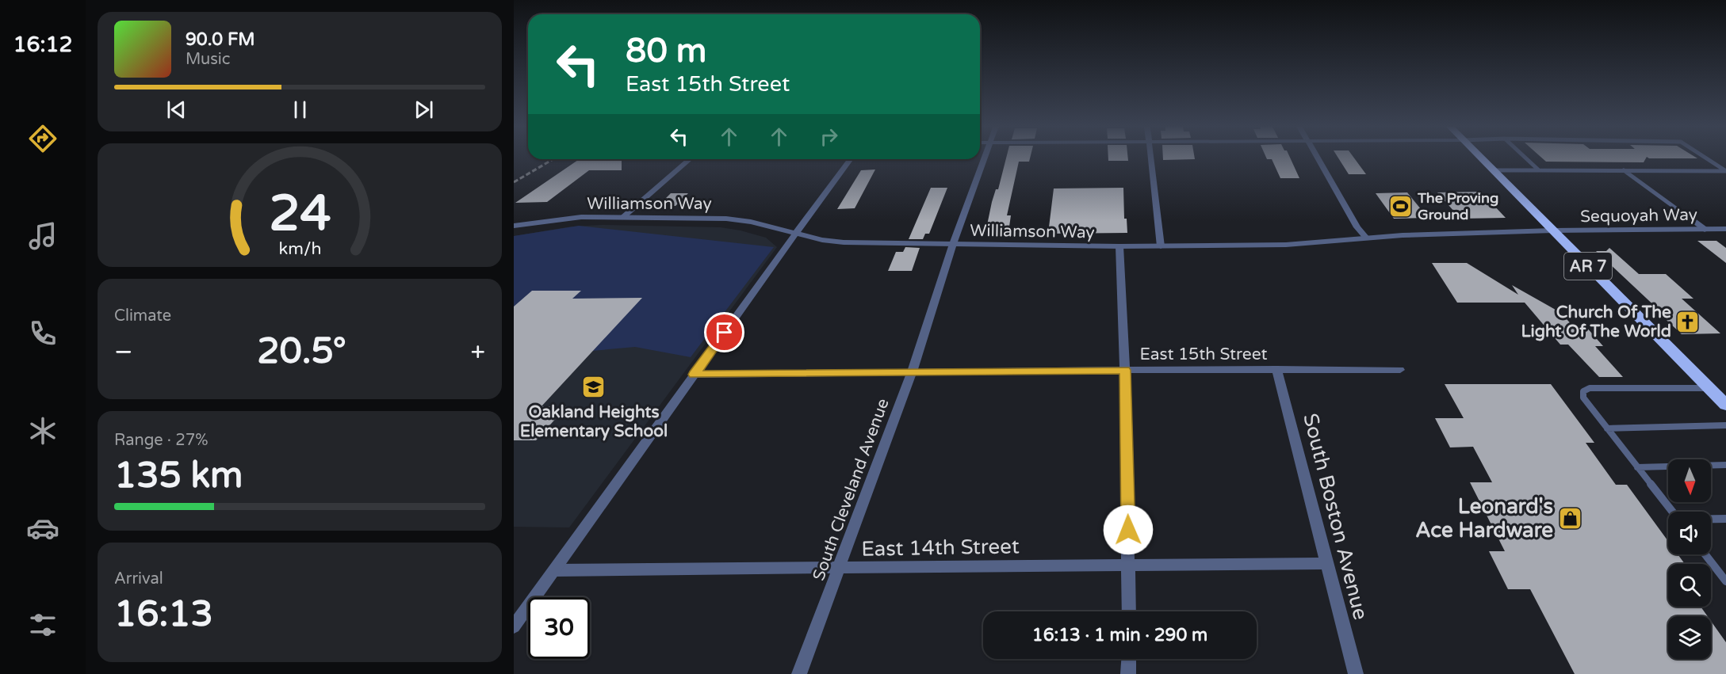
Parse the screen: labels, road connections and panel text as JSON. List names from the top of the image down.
{
  "streets": {
    "highway": ["AR 7"],
    "street": [
      "Williamson Way",
      "Sequoyah Way",
      "East 15th Street",
      "South Cleveland Avenue",
      "South Boston Avenue",
      "East 14th Street"
    ]
  },
  "crossings": [
    ["Williamson Way", "Sequoyah Way"],
    ["Williamson Way", "AR 7"],
    ["Williamson Way", "South Cleveland Avenue"],
    ["Sequoyah Way", "AR 7"],
    ["East 15th Street", "South Cleveland Avenue"],
    ["East 15th Street", "South Boston Avenue"],
    ["South Cleveland Avenue", "East 14th Street"],
    ["South Boston Avenue", "East 14th Street"]
  ],
  "places": {
    "sports": ["The Proving Ground"],
    "church": ["Church Of The Light Of The World"],
    "school or university": ["Oakland Heights Elementary School"],
    "shop": ["Leonard's Ace Hardware"]
  },
  "north": "bottom",
  "page": {
    "tabs": "16:12",
    "turn": ["80 m", "East 15th Street"],
    "song": ["90.0 FM", "Music"],
    "tile": [
      "Climate",
      ["Range · 27%", "135 km"],
      ["Arrival", "16:13"]
    ],
    "heat": ["−", "20.5°", "+"],
    "limit": "30",
    "trip": "16:13 · 1 min · 290 m",
    "gauge": ["24", "km/h"]
  }
}
